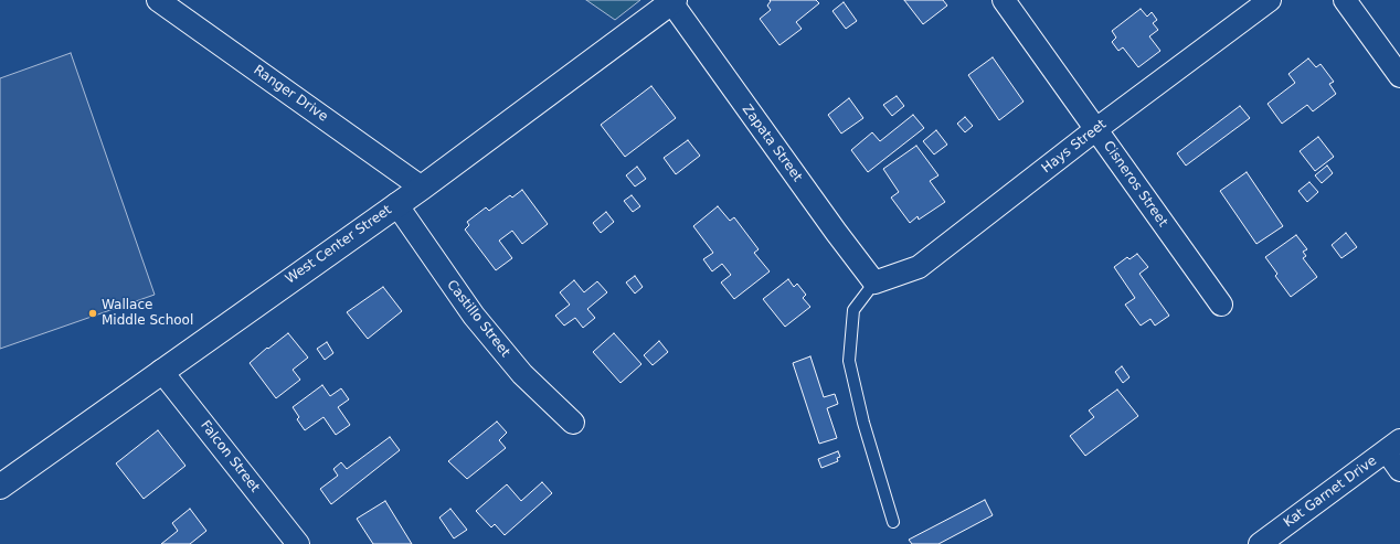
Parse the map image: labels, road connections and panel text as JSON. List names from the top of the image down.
{
  "streets": {
    "street": [
      "Ranger Drive",
      "Zapata Street",
      "Hays Street",
      "Cisneros Street",
      "West Center Street",
      "Castillo Street",
      "Falcon Street",
      "Kat Garnet Drive"
    ]
  },
  "crossings": [
    ["Ranger Drive", "West Center Street"],
    ["Zapata Street", "Hays Street"],
    ["Zapata Street", "West Center Street"],
    ["Hays Street", "Cisneros Street"],
    ["West Center Street", "Castillo Street"],
    ["West Center Street", "Falcon Street"]
  ],
  "places": ["Wallace Middle School"]
}
